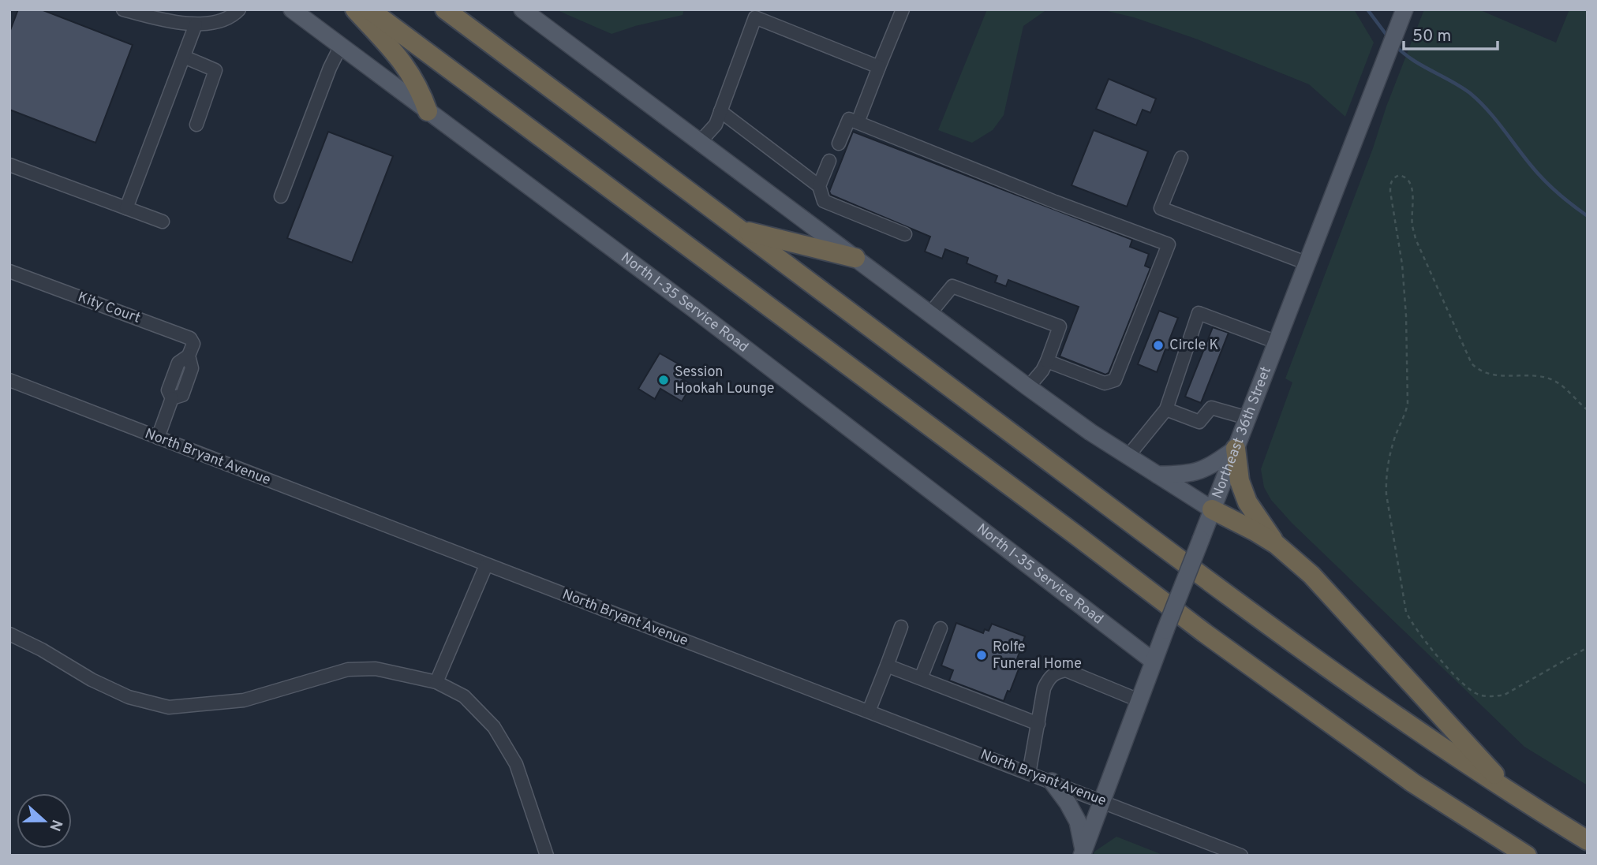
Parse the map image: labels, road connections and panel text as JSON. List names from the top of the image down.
{
  "streets": {
    "main road": ["North I-35 Service Road", "Northeast 36th Street"],
    "street": ["Kity Court", "North Bryant Avenue"]
  },
  "crossings": [
    ["North I-35 Service Road", "Northeast 36th Street"],
    ["Kity Court", "North Bryant Avenue"],
    ["Northeast 36th Street", "North Bryant Avenue"]
  ],
  "places": ["Circle K", "Session Hookah Lounge", "Rolfe Funeral Home"],
  "scale_bar": "50 m",
  "north": "right"
}
